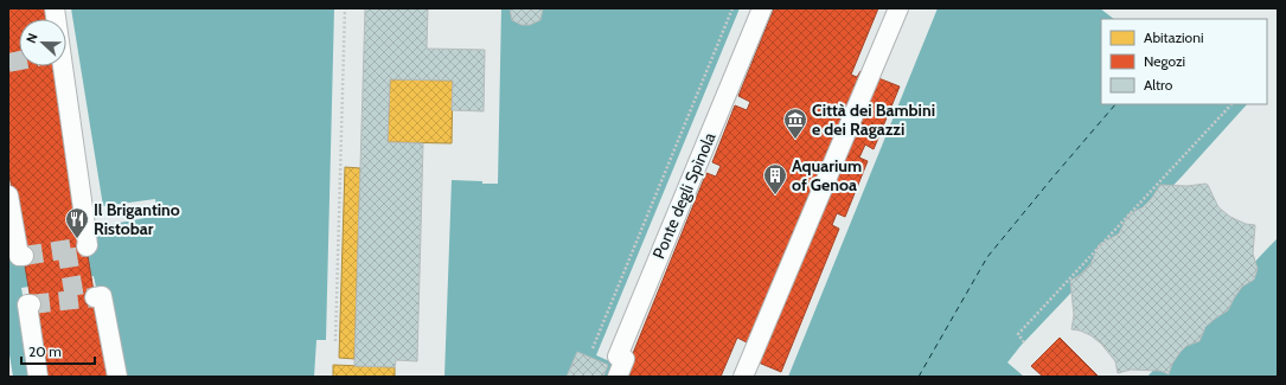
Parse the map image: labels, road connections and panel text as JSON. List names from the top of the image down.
{
  "streets": {
    "street": ["Ponte degli Spìnola"]
  },
  "places": {
    "museum": ["Città dei Bambini e dei Ragazzi"],
    "building": ["Aquarium of Genoa"],
    "restaurant": ["Il Brigantino Ristobar"]
  },
  "legend": ["Abitazioni", "Negozi", "Altro"],
  "scale_bar": "20 m",
  "north": "left"
}
